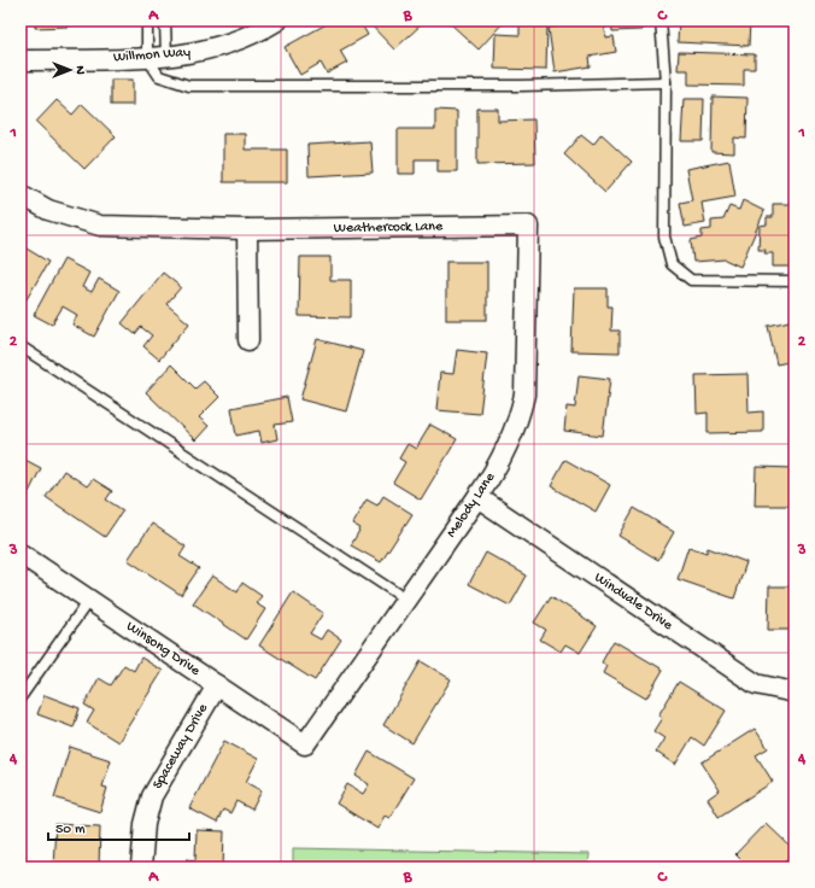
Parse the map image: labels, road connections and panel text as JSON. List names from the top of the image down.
{
  "streets": {
    "street": [
      "Willmon Way",
      "Weathercock Lane",
      "Melody Lane",
      "Windvale Drive",
      "Winsong Drive",
      "Spaceway Drive"
    ]
  },
  "crossings": [
    ["Weathercock Lane", "Melody Lane"],
    ["Melody Lane", "Windvale Drive"],
    ["Melody Lane", "Winsong Drive"],
    ["Winsong Drive", "Spaceway Drive"]
  ],
  "scale_bar": "50 m",
  "north": "right",
  "grid": {
    "columns": ["A", "B", "C"],
    "rows": [
      "1",
      "2",
      "3",
      "4"
    ]
  }
}
